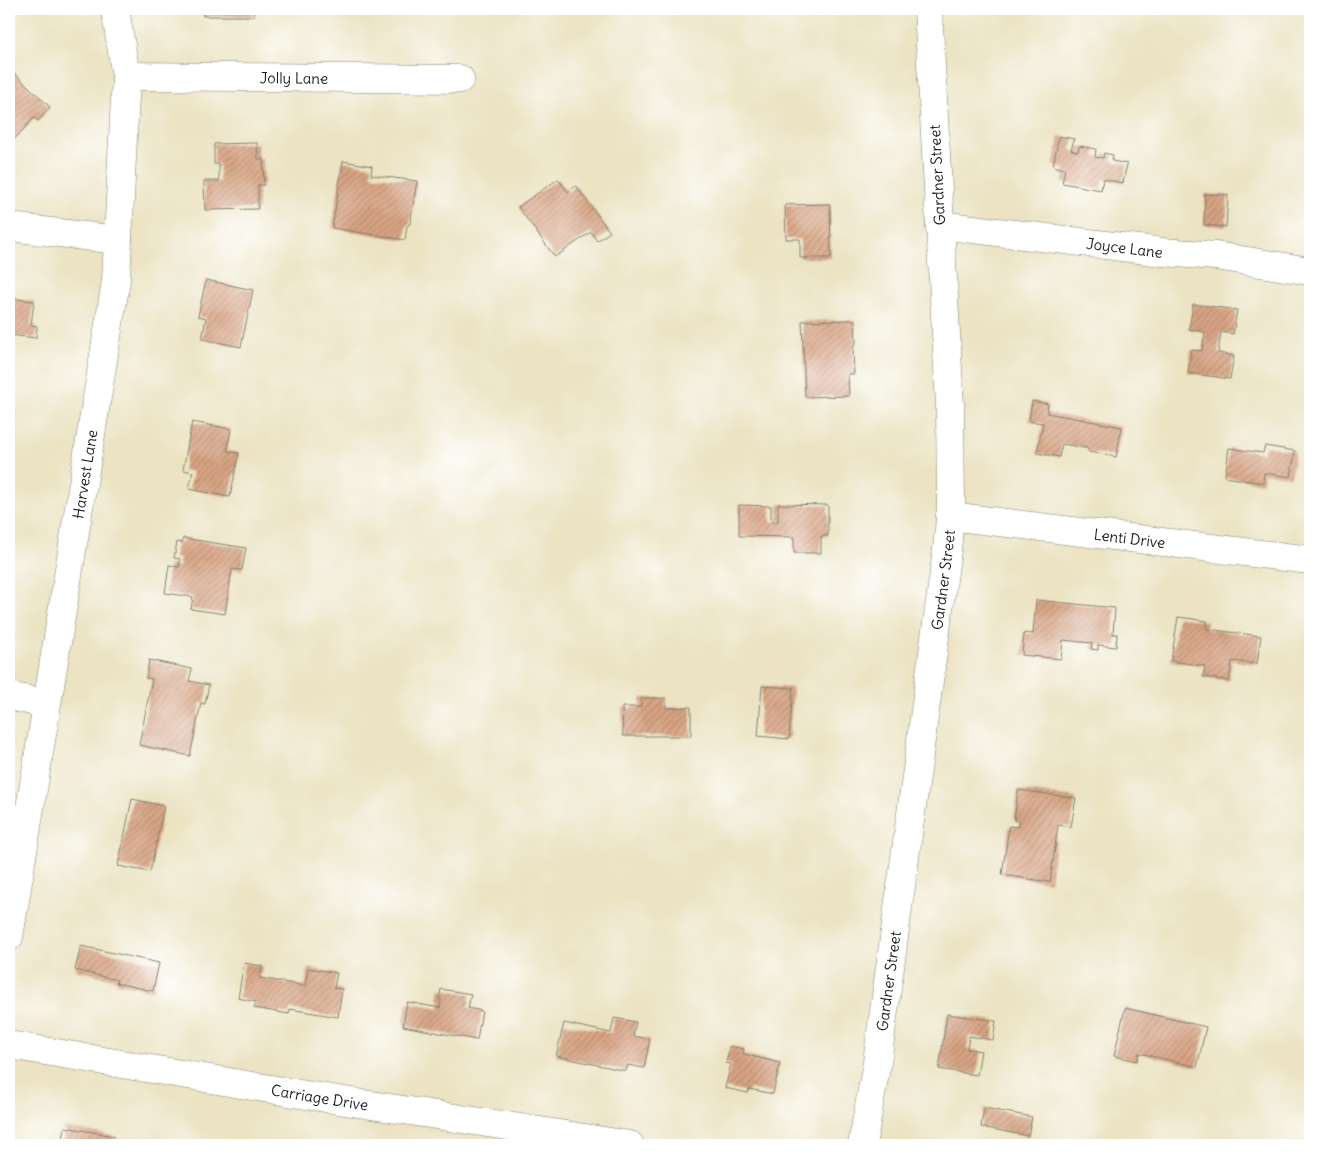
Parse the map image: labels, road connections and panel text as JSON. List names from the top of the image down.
{
  "streets": {
    "street": [
      "Jolly Lane",
      "Gardner Street",
      "Joyce Lane",
      "Harvest Lane",
      "Lenti Drive",
      "Carriage Drive"
    ]
  },
  "crossings": [
    ["Jolly Lane", "Harvest Lane"],
    ["Gardner Street", "Joyce Lane"],
    ["Gardner Street", "Lenti Drive"]
  ]
}
